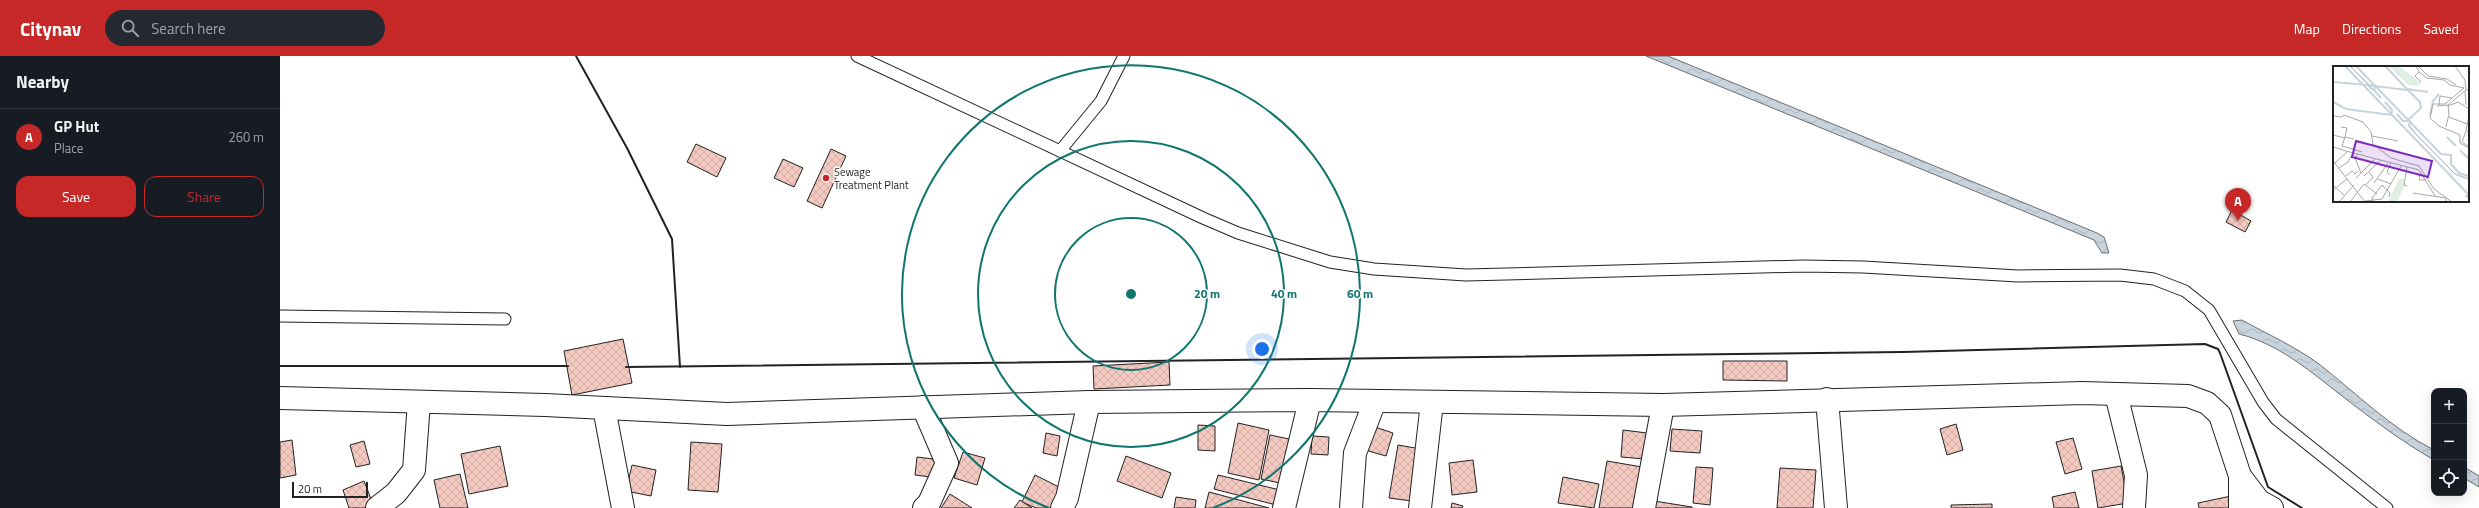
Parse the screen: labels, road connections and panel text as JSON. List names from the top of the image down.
{
  "places": ["Sewage Treatment Plant"],
  "scale_bar": "20 m",
  "page": {
    "header": "Citynav",
    "search": "Search here",
    "nav": ["Map", "Directions", "Saved"],
    "heading": "Nearby",
    "list": [
      {
        "mark": "A",
        "name": "GP Hut",
        "note": "Place",
        "value": "260 m"
      }
    ],
    "buttons": ["Save", "Share"],
    "pins": "A",
    "map_buttons": ["+", "−"],
    "scale": "20 m"
  },
  "rings": ["20 m", "40 m", "60 m"]
}
